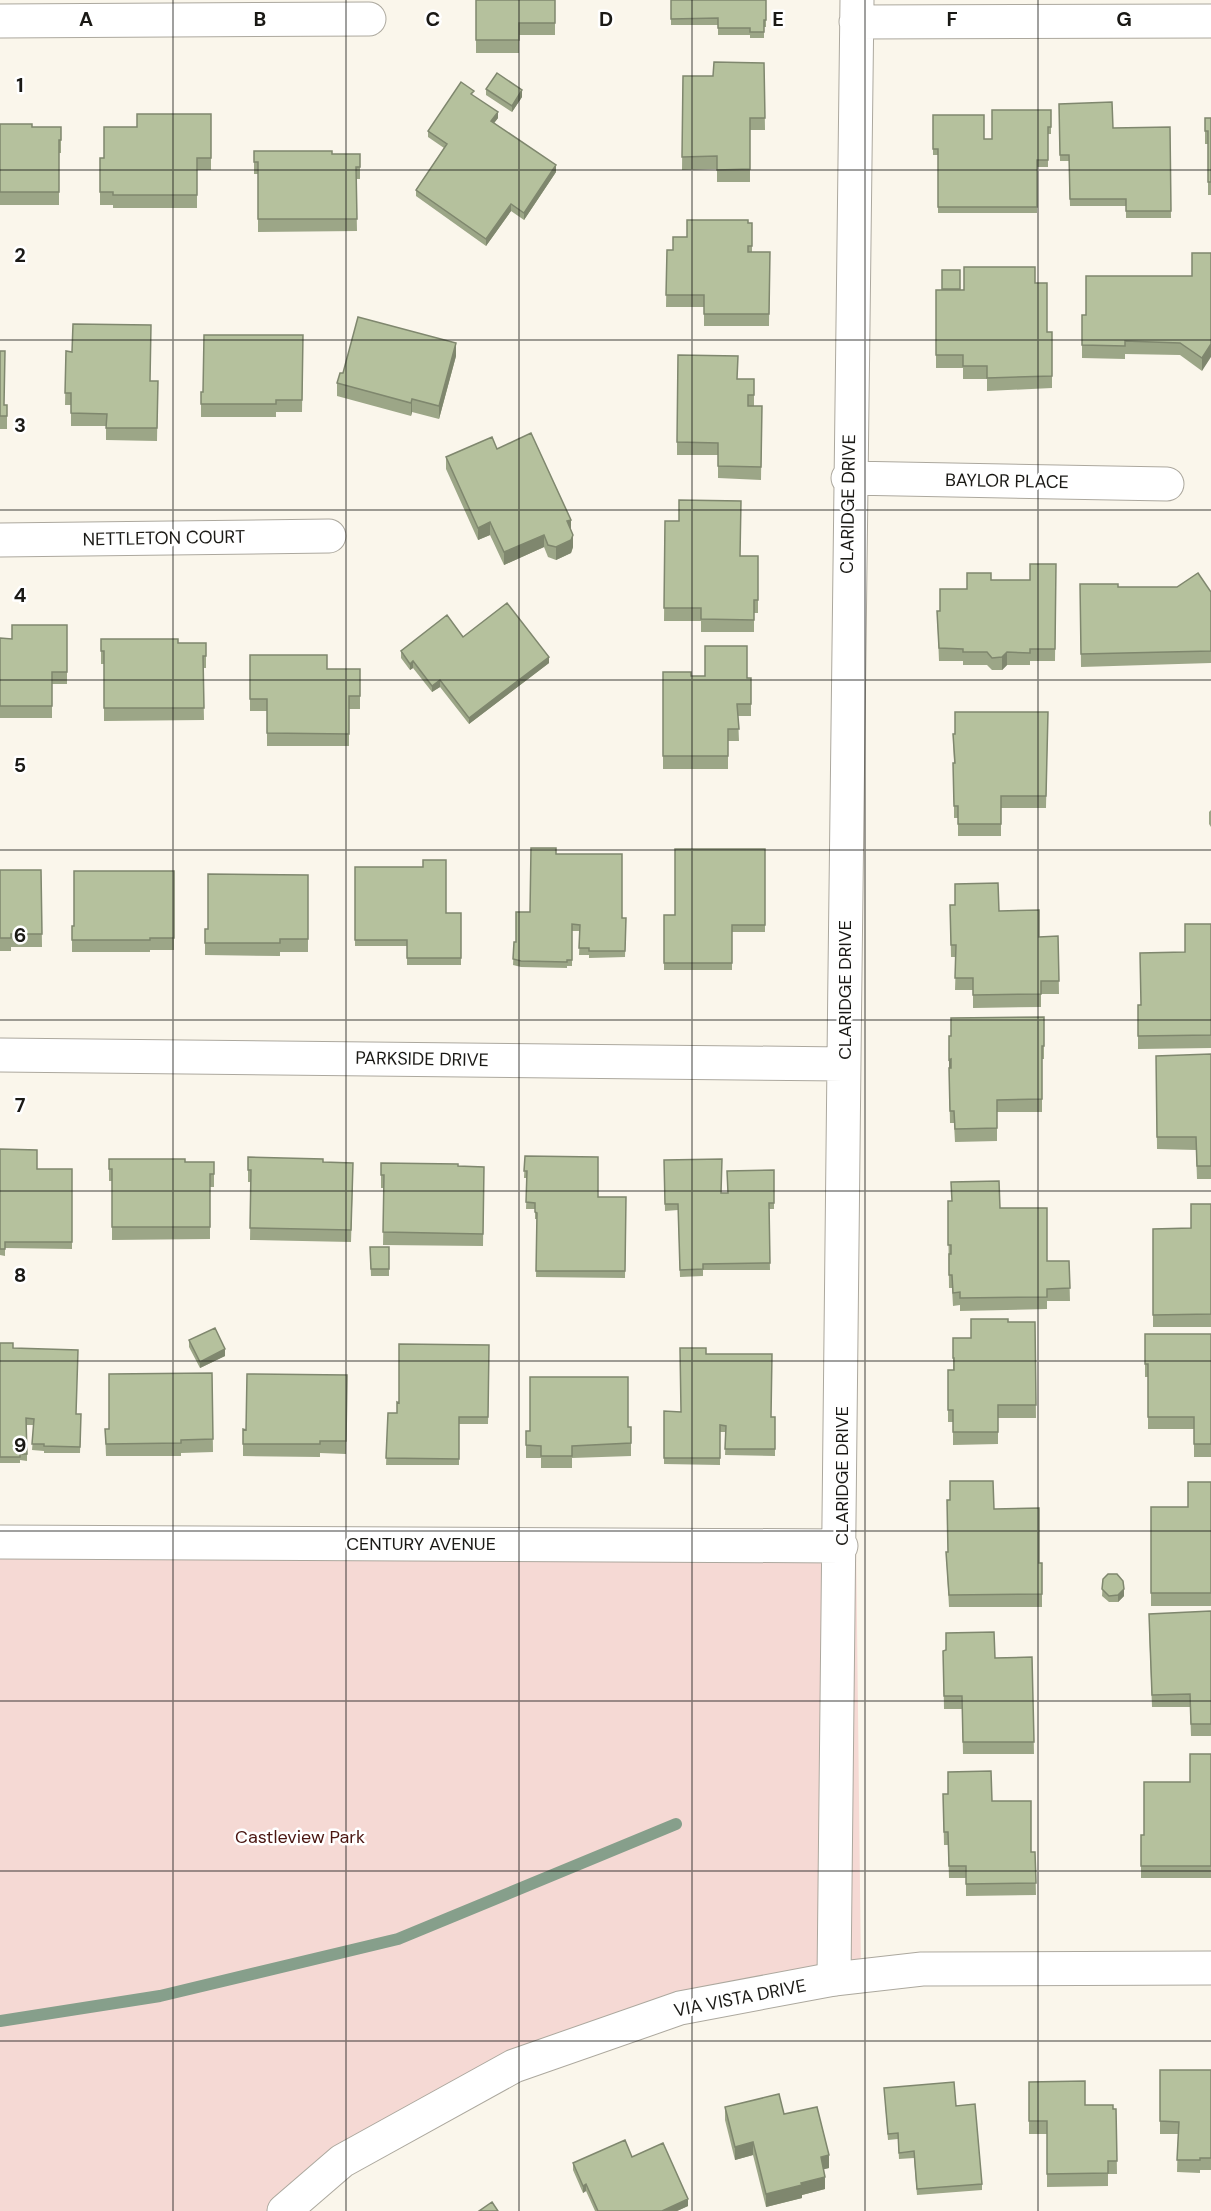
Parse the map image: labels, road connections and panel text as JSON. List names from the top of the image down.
{
  "streets": {
    "street": [
      "BAYLOR PLACE",
      "CLARIDGE DRIVE",
      "NETTLETON COURT",
      "PARKSIDE DRIVE",
      "CENTURY AVENUE",
      "VIA VISTA DRIVE"
    ]
  },
  "crossings": [
    ["BAYLOR PLACE", "CLARIDGE DRIVE"],
    ["CLARIDGE DRIVE", "PARKSIDE DRIVE"],
    ["CLARIDGE DRIVE", "CENTURY AVENUE"],
    ["CLARIDGE DRIVE", "VIA VISTA DRIVE"]
  ],
  "parks": ["Castleview Park"],
  "grid": {
    "columns": [
      "A",
      "B",
      "C",
      "D",
      "E",
      "F",
      "G"
    ],
    "rows": [
      "1",
      "2",
      "3",
      "4",
      "5",
      "6",
      "7",
      "8",
      "9"
    ]
  }
}
